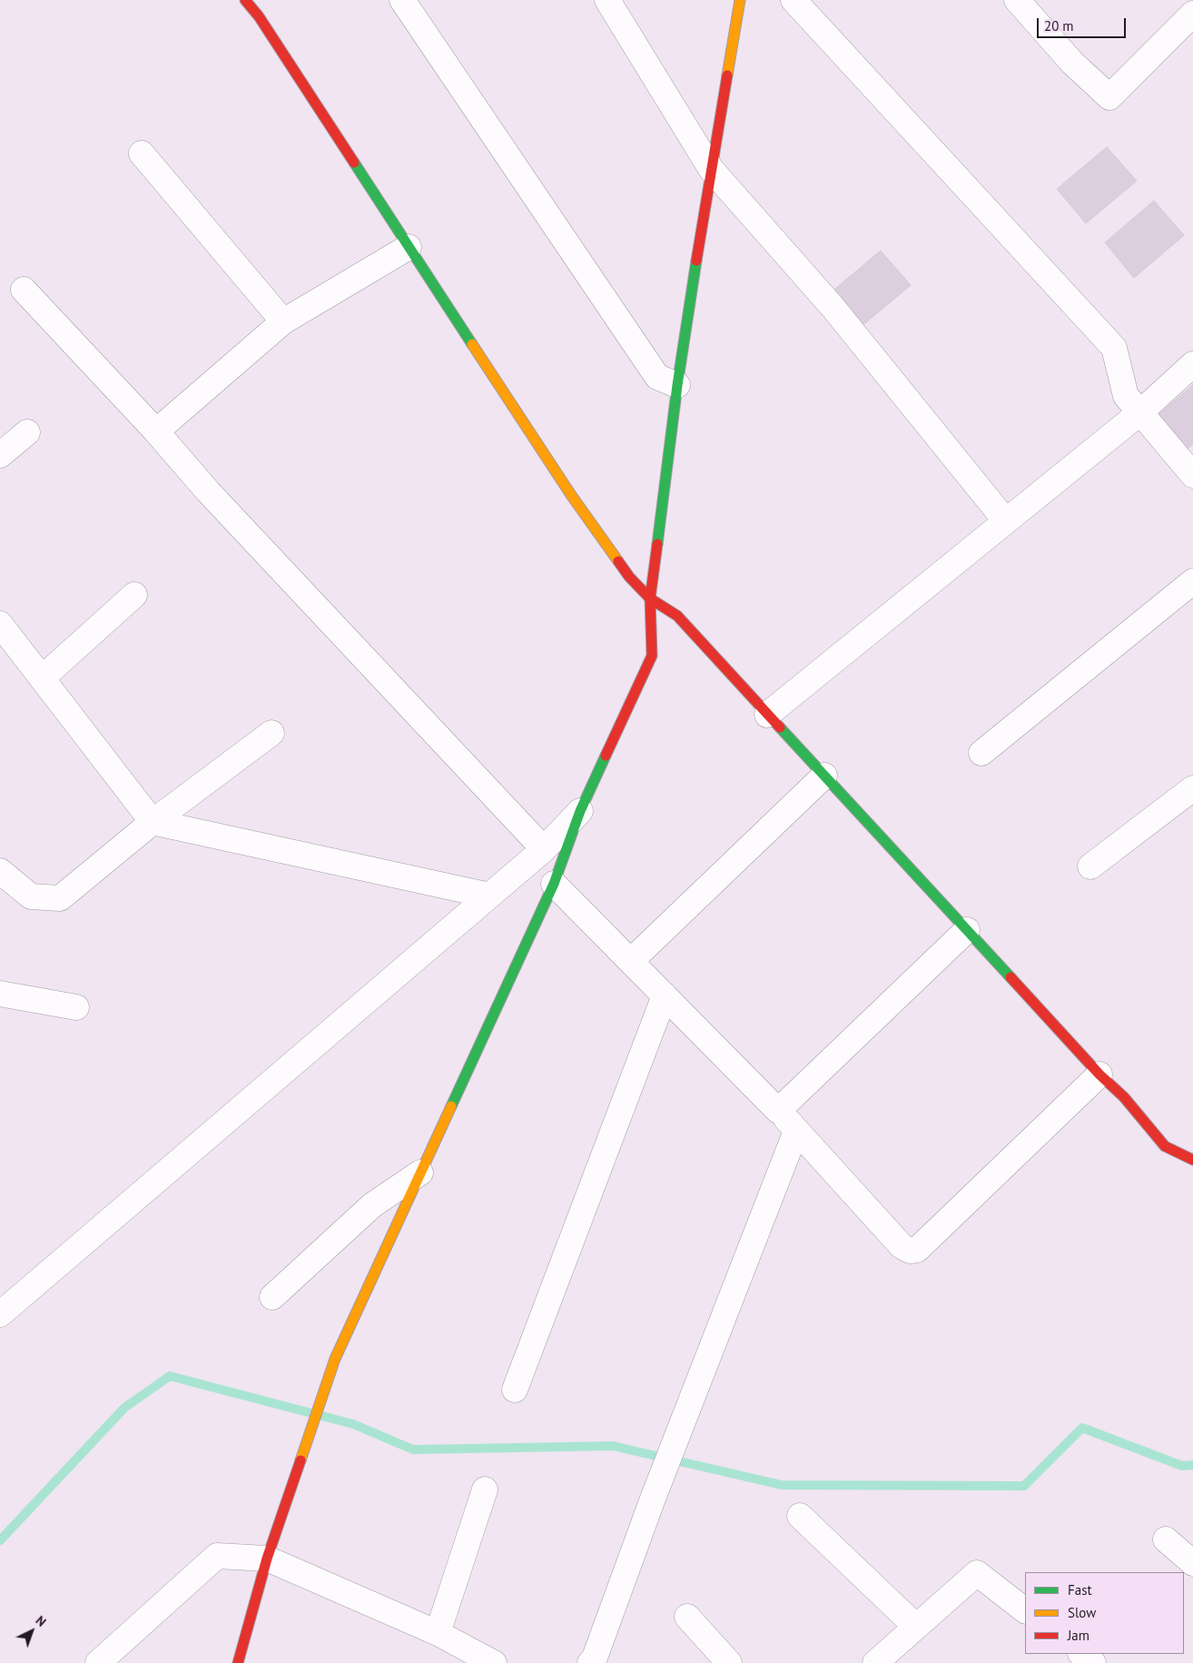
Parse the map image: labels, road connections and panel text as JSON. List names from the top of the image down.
{
  "legend": ["Fast", "Slow", "Jam"],
  "scale_bar": "20 m",
  "north": "top right"
}
